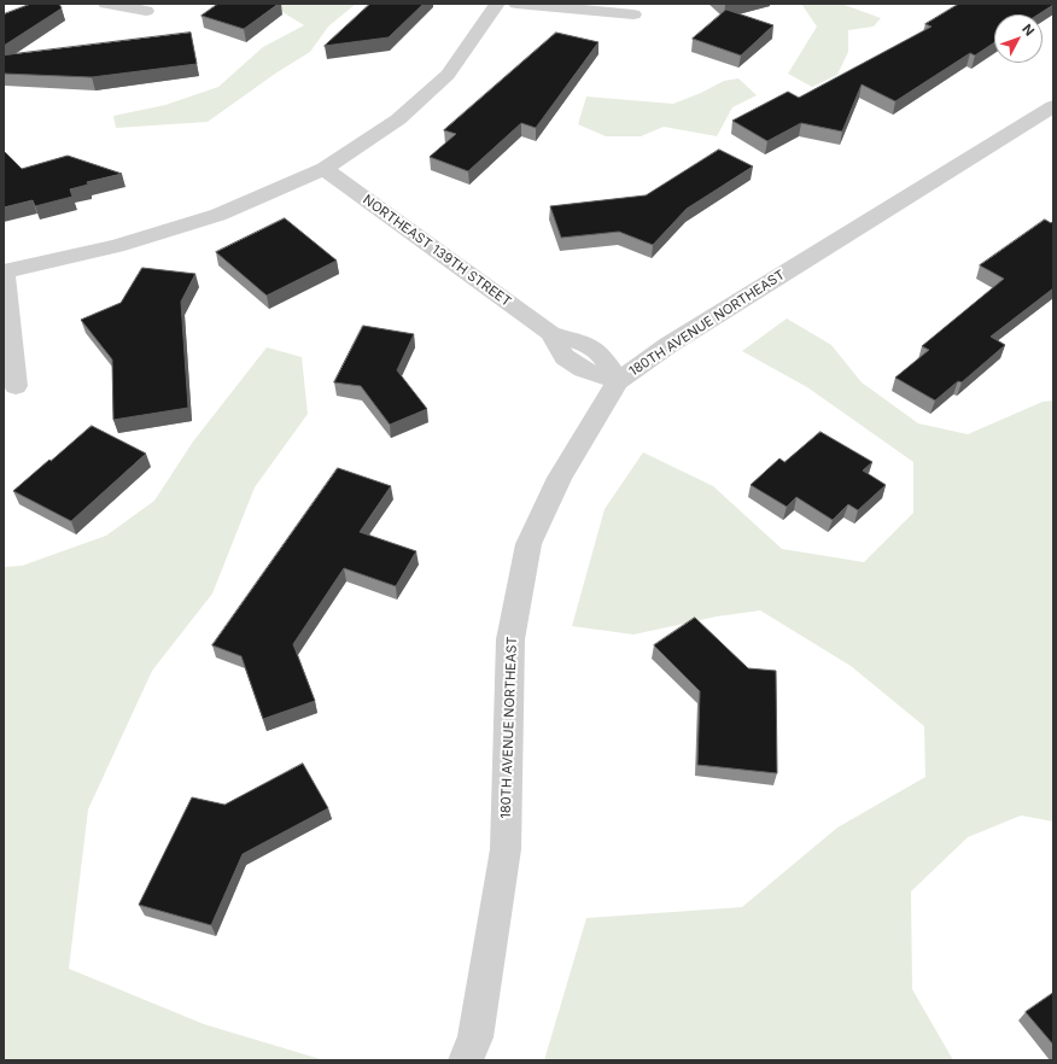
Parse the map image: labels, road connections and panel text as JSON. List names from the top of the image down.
{
  "streets": {
    "street": ["NORTHEAST 139TH STREET", "180TH AVENUE NORTHEAST"]
  },
  "crossings": [
    ["NORTHEAST 139TH STREET", "180TH AVENUE NORTHEAST"]
  ],
  "north": "top right"
}
